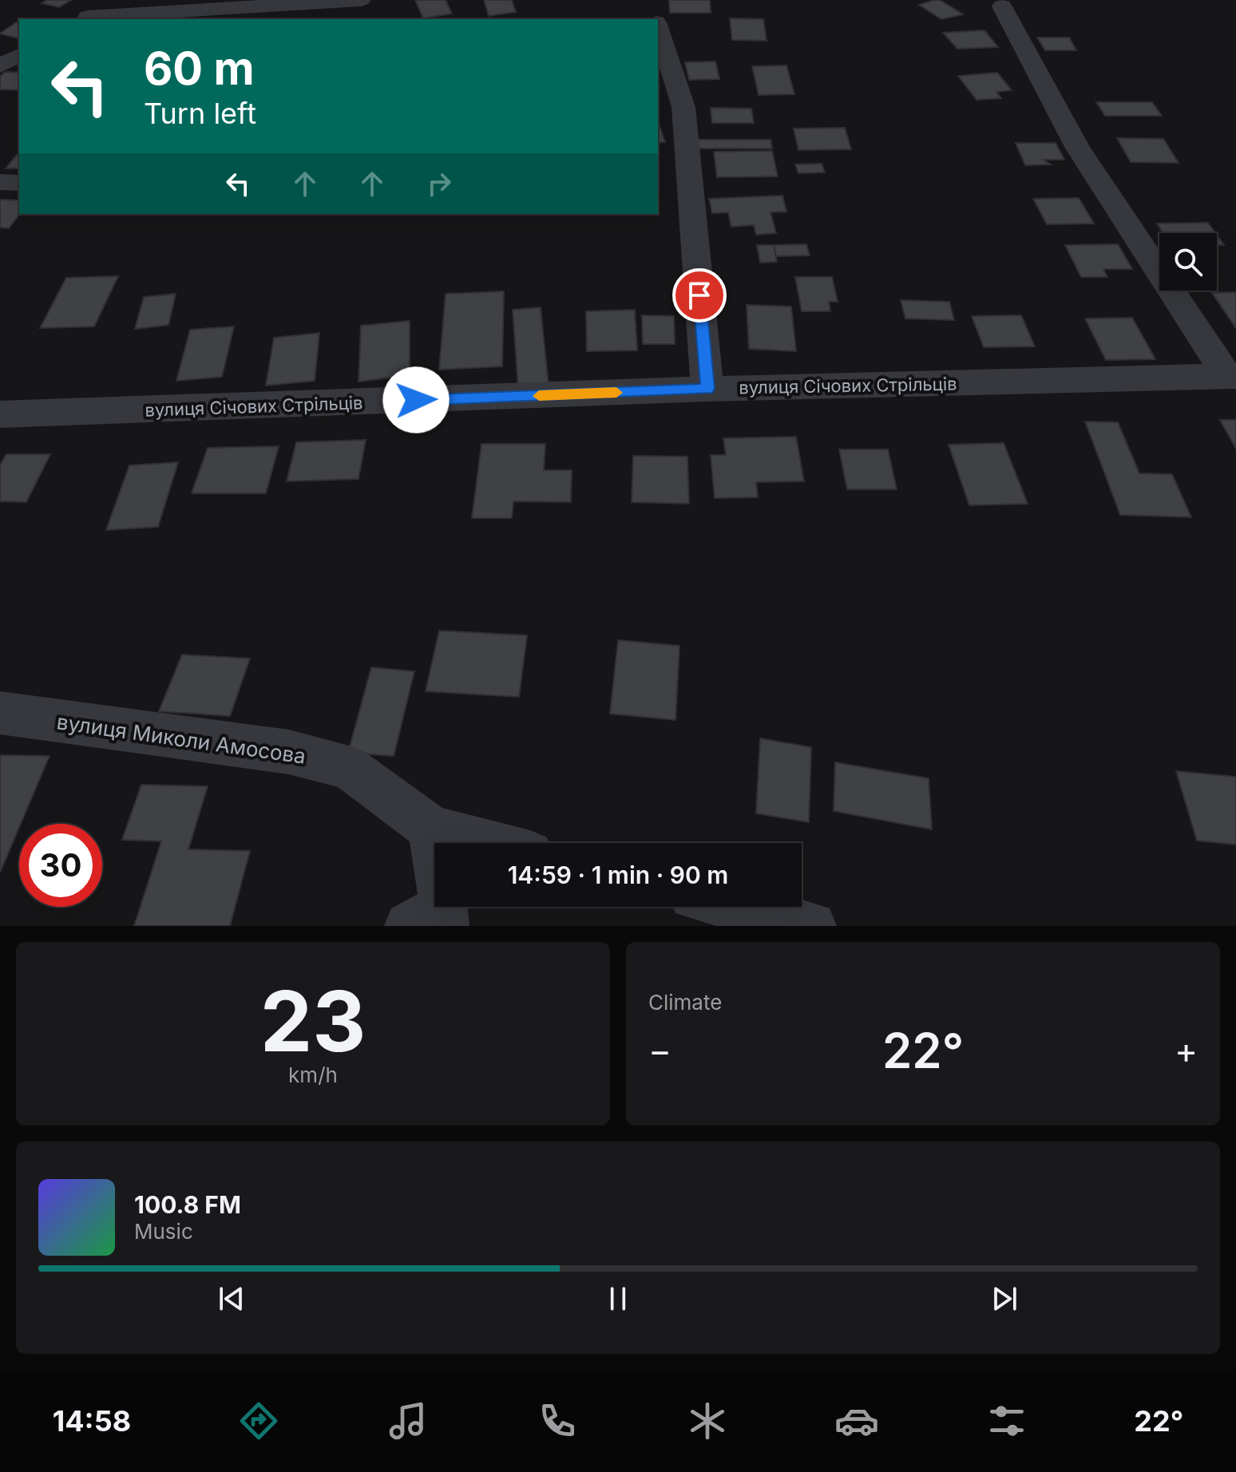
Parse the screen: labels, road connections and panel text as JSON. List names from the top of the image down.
{
  "streets": {
    "street": ["вулиця Січових Стрільців", "вулиця Миколи Амосова"]
  },
  "page": {
    "turn": ["60 m", "Turn left"],
    "limit": "30",
    "trip": "14:59 · 1 min · 90 m",
    "tile": [
      ["23", "km/h"],
      "Climate"
    ],
    "heat": ["−", "22°", "+"],
    "song": ["100.8 FM", "Music"],
    "tabs": ["14:58", "22°"]
  }
}
